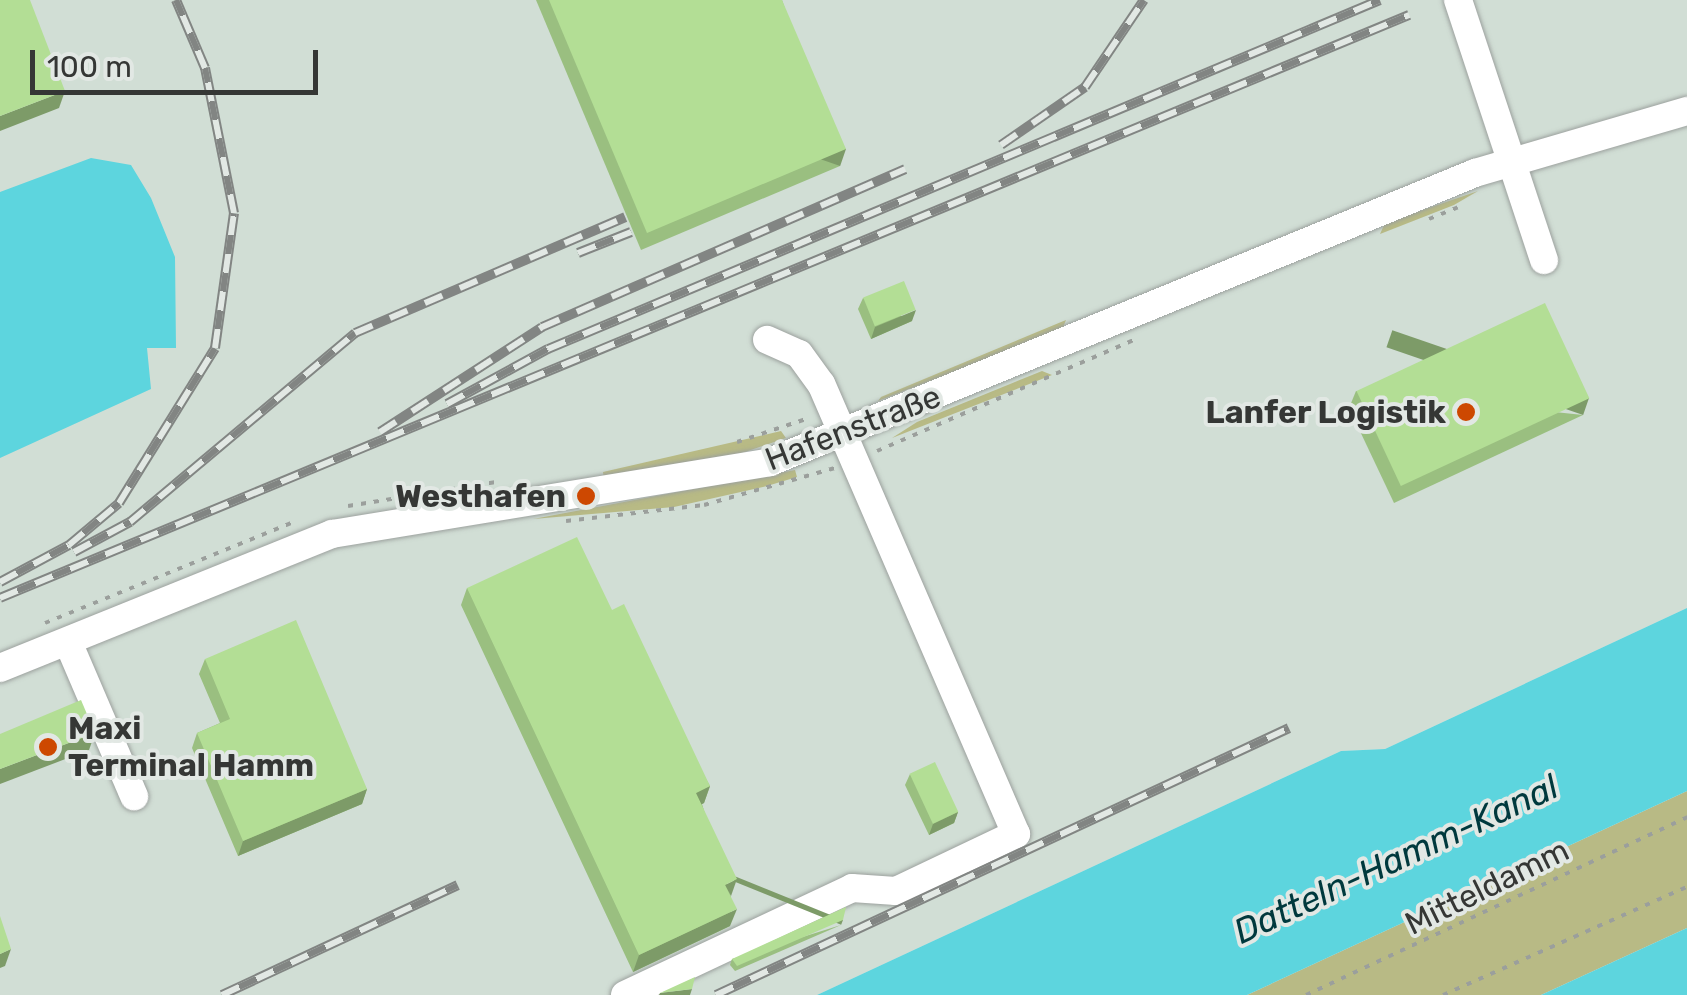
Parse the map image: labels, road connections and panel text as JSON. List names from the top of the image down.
{
  "streets": {
    "street": ["Hafenstraße"],
    "path": ["Mitteldamm"]
  },
  "water": ["Datteln-Hamm-Kanal"],
  "places": ["Lanfer Logistik", "Westhafen", "Maxi Terminal Hamm"],
  "scale_bar": "100 m"
}
